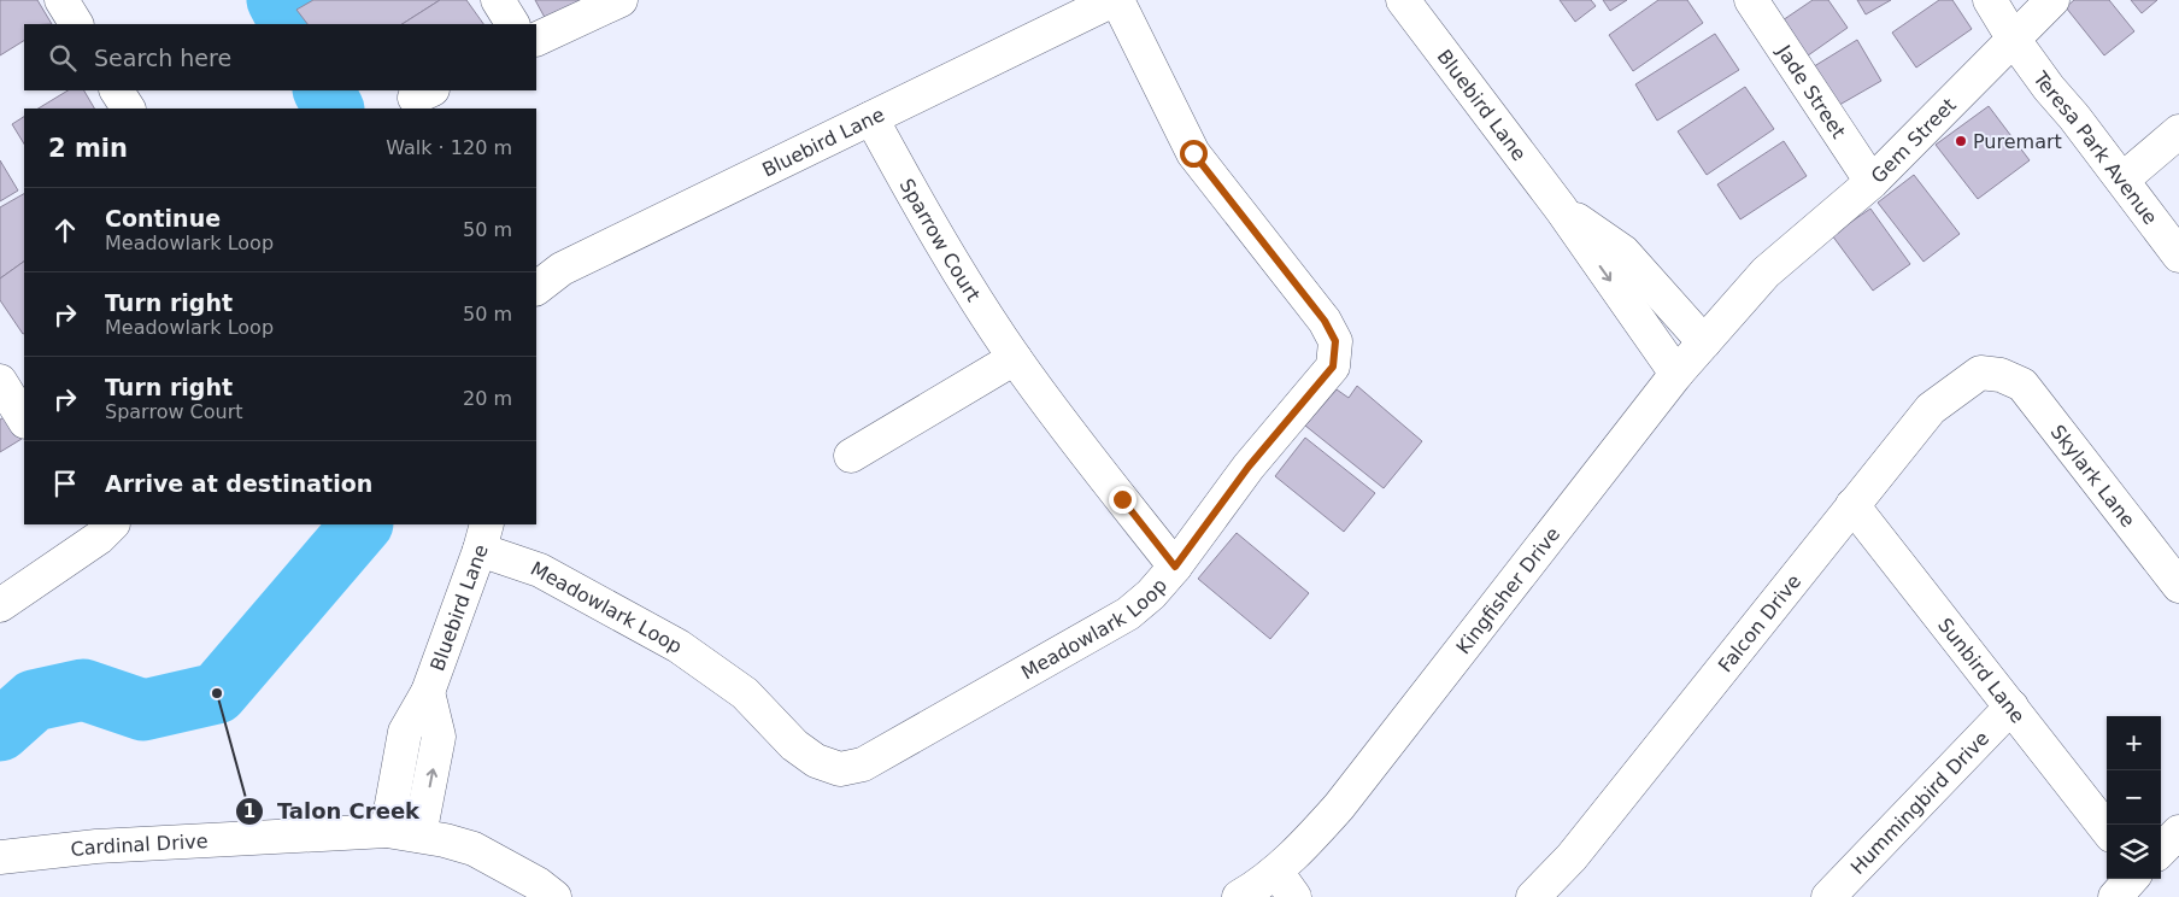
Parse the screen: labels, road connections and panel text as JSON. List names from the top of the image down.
{
  "streets": {
    "street": [
      "Jade Street",
      "Bluebird Lane",
      "Gem Street",
      "Teresa Park Avenue",
      "Sparrow Court",
      "Skylark Lane",
      "Kingfisher Drive",
      "Meadowlark Loop",
      "Falcon Drive",
      "Sunbird Lane",
      "Hummingbird Drive",
      "Cardinal Drive"
    ]
  },
  "crossings": [
    ["Jade Street", "Gem Street"],
    ["Bluebird Lane", "Sparrow Court"],
    ["Bluebird Lane", "Kingfisher Drive"],
    ["Bluebird Lane", "Meadowlark Loop"],
    ["Bluebird Lane", "Cardinal Drive"],
    ["Gem Street", "Teresa Park Avenue"],
    ["Gem Street", "Kingfisher Drive"],
    ["Sparrow Court", "Meadowlark Loop"],
    ["Skylark Lane", "Falcon Drive"],
    ["Falcon Drive", "Sunbird Lane"],
    ["Sunbird Lane", "Hummingbird Drive"]
  ],
  "places": ["Puremart", "Talon Creek"],
  "page": {
    "search": "Search here",
    "heading": ["2 min", "Walk · 120 m"],
    "list": [
      ["Continue", "Meadowlark Loop", "50 m"],
      ["Turn right", "Meadowlark Loop", "50 m"],
      ["Turn right", "Sparrow Court", "20 m"],
      "Arrive at destination"
    ],
    "map_buttons": ["+", "−"]
  }
}
